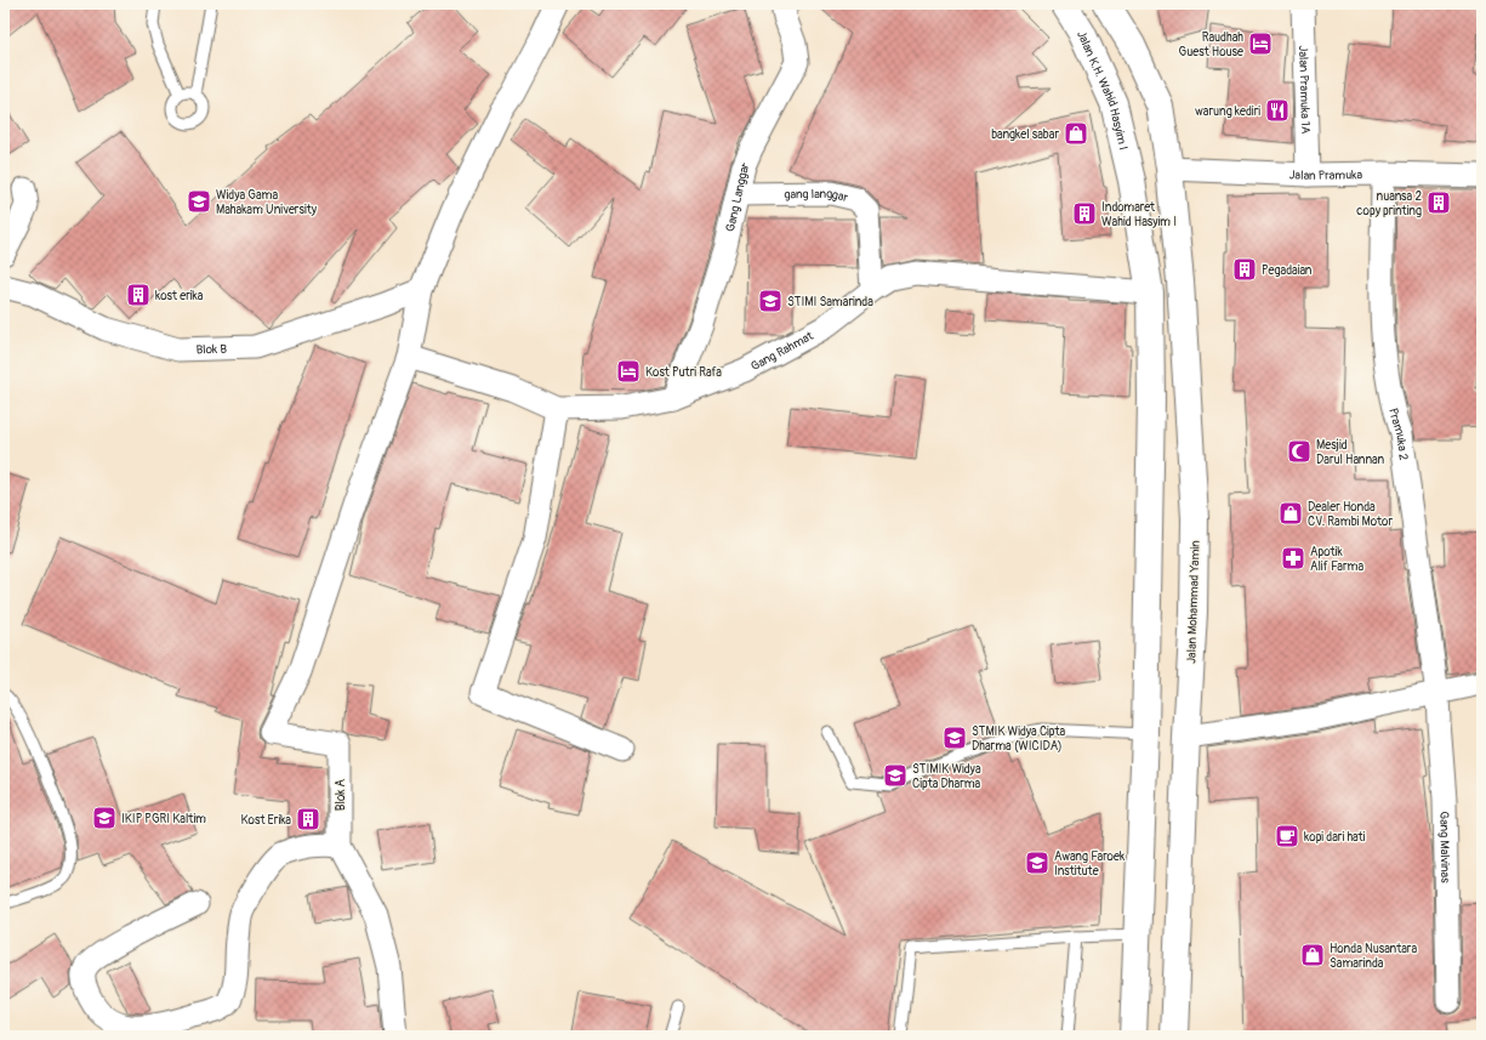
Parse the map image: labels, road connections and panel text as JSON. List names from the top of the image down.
{
  "streets": {
    "main road": ["Jalan K.H. Wahid Hasyim I", "Jalan Mohammad Yamin"],
    "street": [
      "Jalan Pramuka 1A",
      "Jalan Pramuka",
      "gang langgar",
      "Gang Langgar",
      "Blok B",
      "Gang Rahmat",
      "Pramuka 2",
      "Blok A",
      "Gang Malvinas"
    ]
  },
  "crossings": [
    ["Jalan Pramuka 1A", "Jalan Pramuka"],
    ["Jalan K.H. Wahid Hasyim I", "Gang Rahmat"],
    ["Jalan Pramuka", "Pramuka 2"],
    ["Jalan Pramuka", "Jalan Mohammad Yamin"],
    ["gang langgar", "Gang Langgar"],
    ["gang langgar", "Gang Rahmat"],
    ["Gang Langgar", "Gang Rahmat"],
    ["Gang Rahmat", "Blok A"],
    ["Pramuka 2", "Gang Malvinas"]
  ],
  "places": {
    "hotel": ["Raudhah Guest House", "Kost Putri Rafa"],
    "restaurant": ["warung kediri"],
    "shop": ["bangkel sabar", "Dealer Honda CV. Rambi Motor", "Honda Nusantara Samarinda"],
    "school or university": [
      "Widya Gama Mahakam University",
      "STIMI Samarinda",
      "STMIK Widya Cipta Dharma (WICIDA)",
      "STIMIK Widya Cipta Dharma",
      "IKIP PGRI Kaltim",
      "Awang Faroek Institute"
    ],
    "building": [
      "nuansa 2 copy printing",
      "Indomaret Wahid Hasyim I",
      "Pegadaian",
      "kost erika",
      "Kost Erika"
    ],
    "mosque": ["Mesjid Darul Hannan"],
    "pharmacy": ["Apotik Alif Farma"],
    "cafe": ["kopi dari hati"]
  }
}
